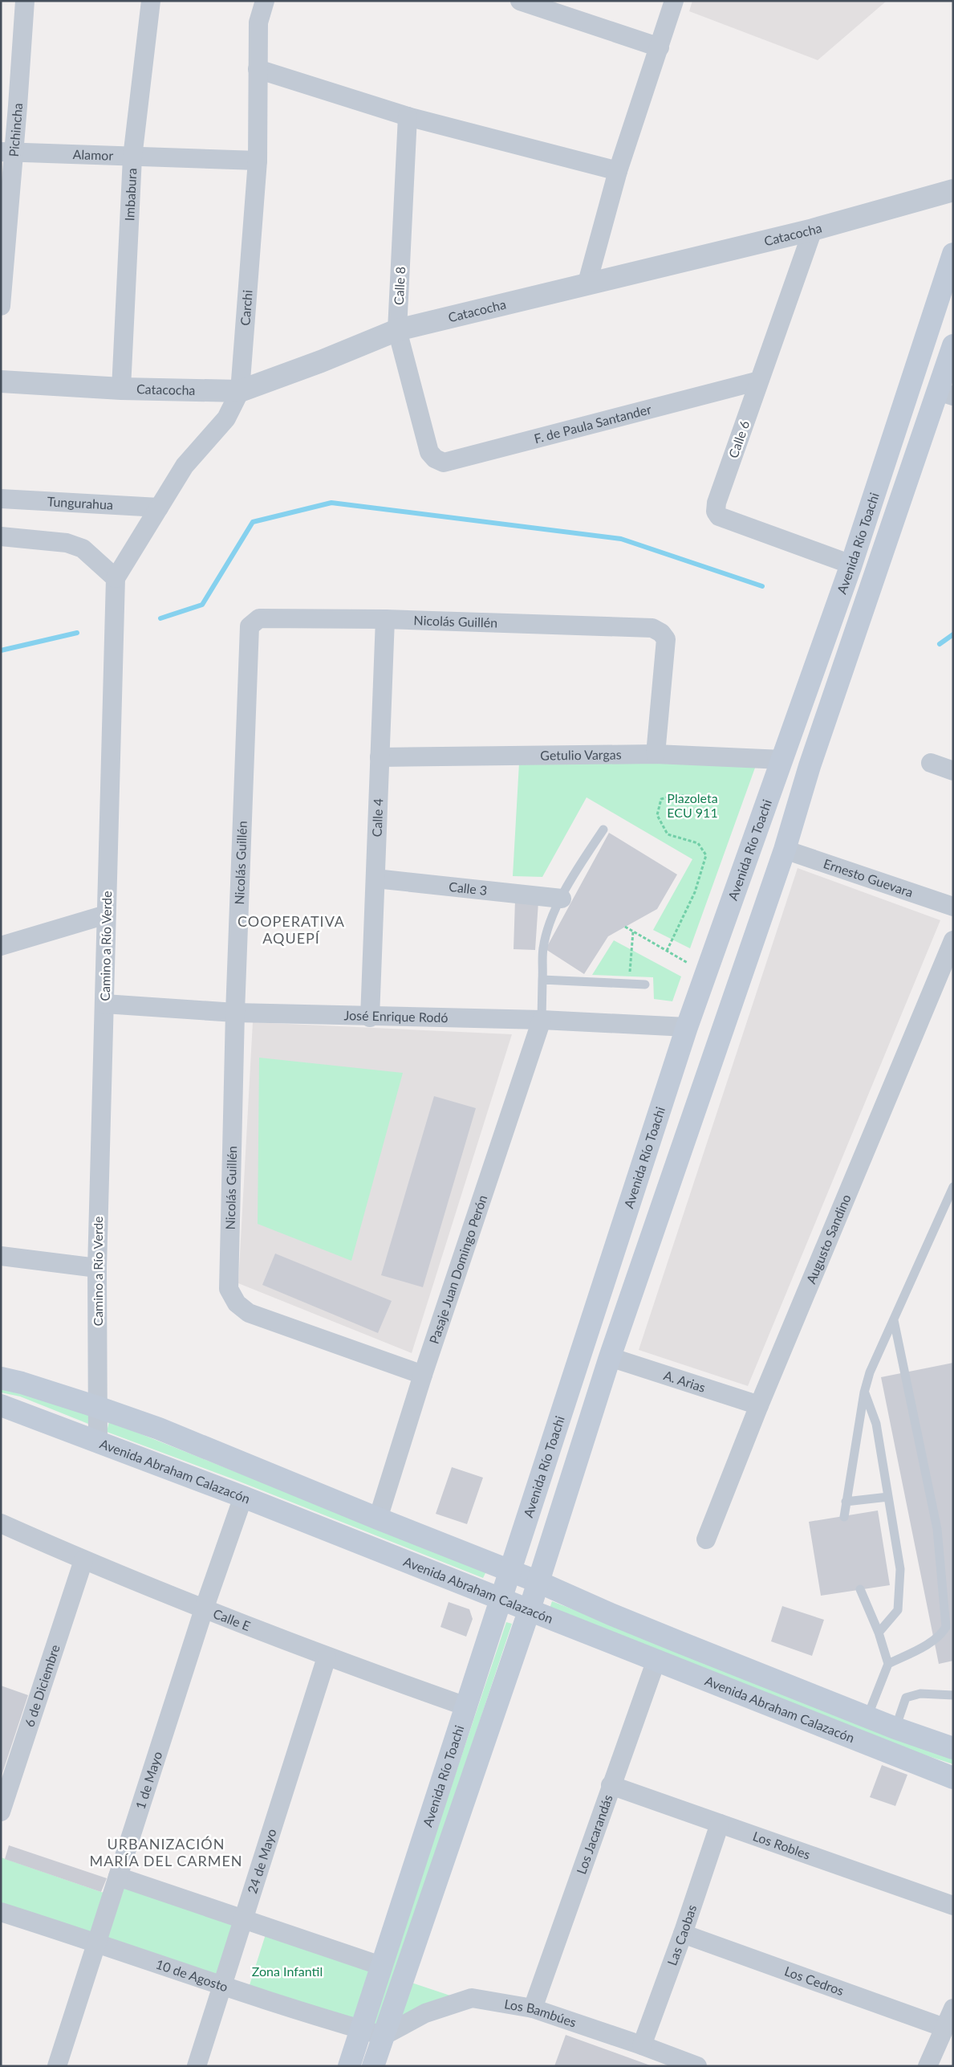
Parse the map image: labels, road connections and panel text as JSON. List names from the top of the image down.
{
  "streets": {
    "main road": ["Avenida Río Toachi", "Avenida Abraham Calazacón"],
    "street": [
      "Pichincha",
      "Alamor",
      "Imbabura",
      "Catacocha",
      "Calle 8",
      "Carchi",
      "F. de Paula Santander",
      "Calle 6",
      "Tungurahua",
      "Nicolás Guillén",
      "Getulio Vargas",
      "Calle 4",
      "Ernesto Guevara",
      "Calle 3",
      "Camino a Río Verde",
      "José Enrique Rodó",
      "Augusto Sandino",
      "Pasaje Juan Domingo Perón",
      "A. Arias",
      "Calle E",
      "6 de Diciembre",
      "1 de Mayo",
      "Los Jacarandás",
      "Los Robles",
      "24 de Mayo",
      "Las Caobas",
      "10 de Agosto",
      "Los Cedros",
      "Los Bambúes"
    ]
  },
  "crossings": [
    ["Pichincha", "Alamor"],
    ["Alamor", "Imbabura"],
    ["Alamor", "Carchi"],
    ["Imbabura", "Catacocha"],
    ["Catacocha", "Calle 8"],
    ["Catacocha", "Carchi"],
    ["Catacocha", "Calle 6"],
    ["Calle 8", "F. de Paula Santander"],
    ["Carchi", "Tungurahua"],
    ["Carchi", "Camino a Río Verde"],
    ["F. de Paula Santander", "Calle 6"],
    ["Calle 6", "Avenida Río Toachi"],
    ["Avenida Río Toachi", "Getulio Vargas"],
    ["Avenida Río Toachi", "Ernesto Guevara"],
    ["Avenida Río Toachi", "José Enrique Rodó"],
    ["Avenida Río Toachi", "A. Arias"],
    ["Avenida Río Toachi", "Avenida Abraham Calazacón"],
    ["Avenida Río Toachi", "Calle E"],
    ["Avenida Río Toachi", "10 de Agosto"],
    ["Avenida Río Toachi", "Los Bambúes"],
    ["Nicolás Guillén", "Getulio Vargas"],
    ["Nicolás Guillén", "Calle 4"],
    ["Nicolás Guillén", "José Enrique Rodó"],
    ["Nicolás Guillén", "Pasaje Juan Domingo Perón"],
    ["Getulio Vargas", "Calle 4"],
    ["Calle 4", "Calle 3"],
    ["Calle 4", "José Enrique Rodó"],
    ["Camino a Río Verde", "José Enrique Rodó"],
    ["Camino a Río Verde", "Avenida Abraham Calazacón"],
    ["José Enrique Rodó", "Pasaje Juan Domingo Perón"],
    ["Augusto Sandino", "A. Arias"],
    ["Pasaje Juan Domingo Perón", "Avenida Abraham Calazacón"],
    ["Avenida Abraham Calazacón", "1 de Mayo"],
    ["Avenida Abraham Calazacón", "Los Jacarandás"],
    ["Calle E", "6 de Diciembre"],
    ["Calle E", "1 de Mayo"],
    ["Calle E", "24 de Mayo"],
    ["1 de Mayo", "10 de Agosto"],
    ["Los Jacarandás", "Los Robles"],
    ["Los Jacarandás", "Los Bambúes"],
    ["Los Robles", "Las Caobas"],
    ["24 de Mayo", "10 de Agosto"],
    ["Las Caobas", "Los Cedros"],
    ["Las Caobas", "Los Bambúes"],
    ["10 de Agosto", "Los Bambúes"]
  ],
  "districts": ["COOPERATIVA AQUEPÍ", "URBANIZACIÓN MARÍA DEL CARMEN"],
  "parks": ["Plazoleta ECU 911", "Zona Infantil"]
}
